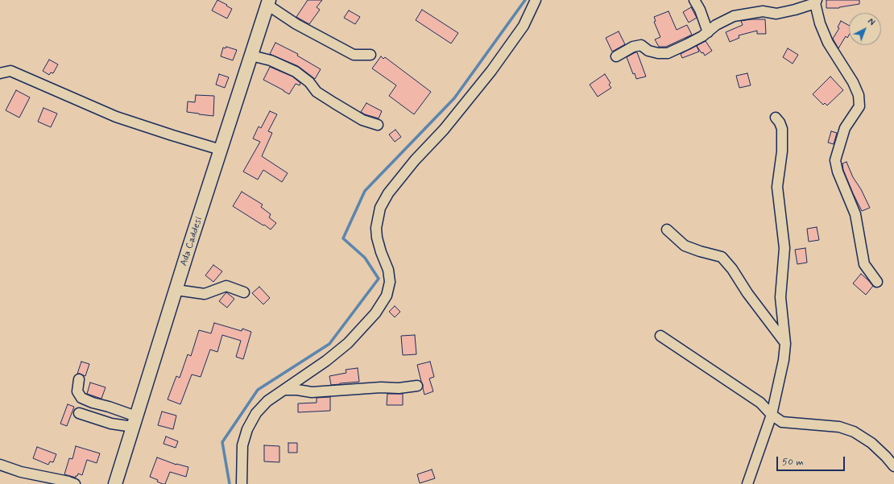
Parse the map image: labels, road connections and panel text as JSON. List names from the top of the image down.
{
  "streets": {
    "main road": ["Ada Caddesi"]
  },
  "scale_bar": "50 m",
  "north": "top right"
}
